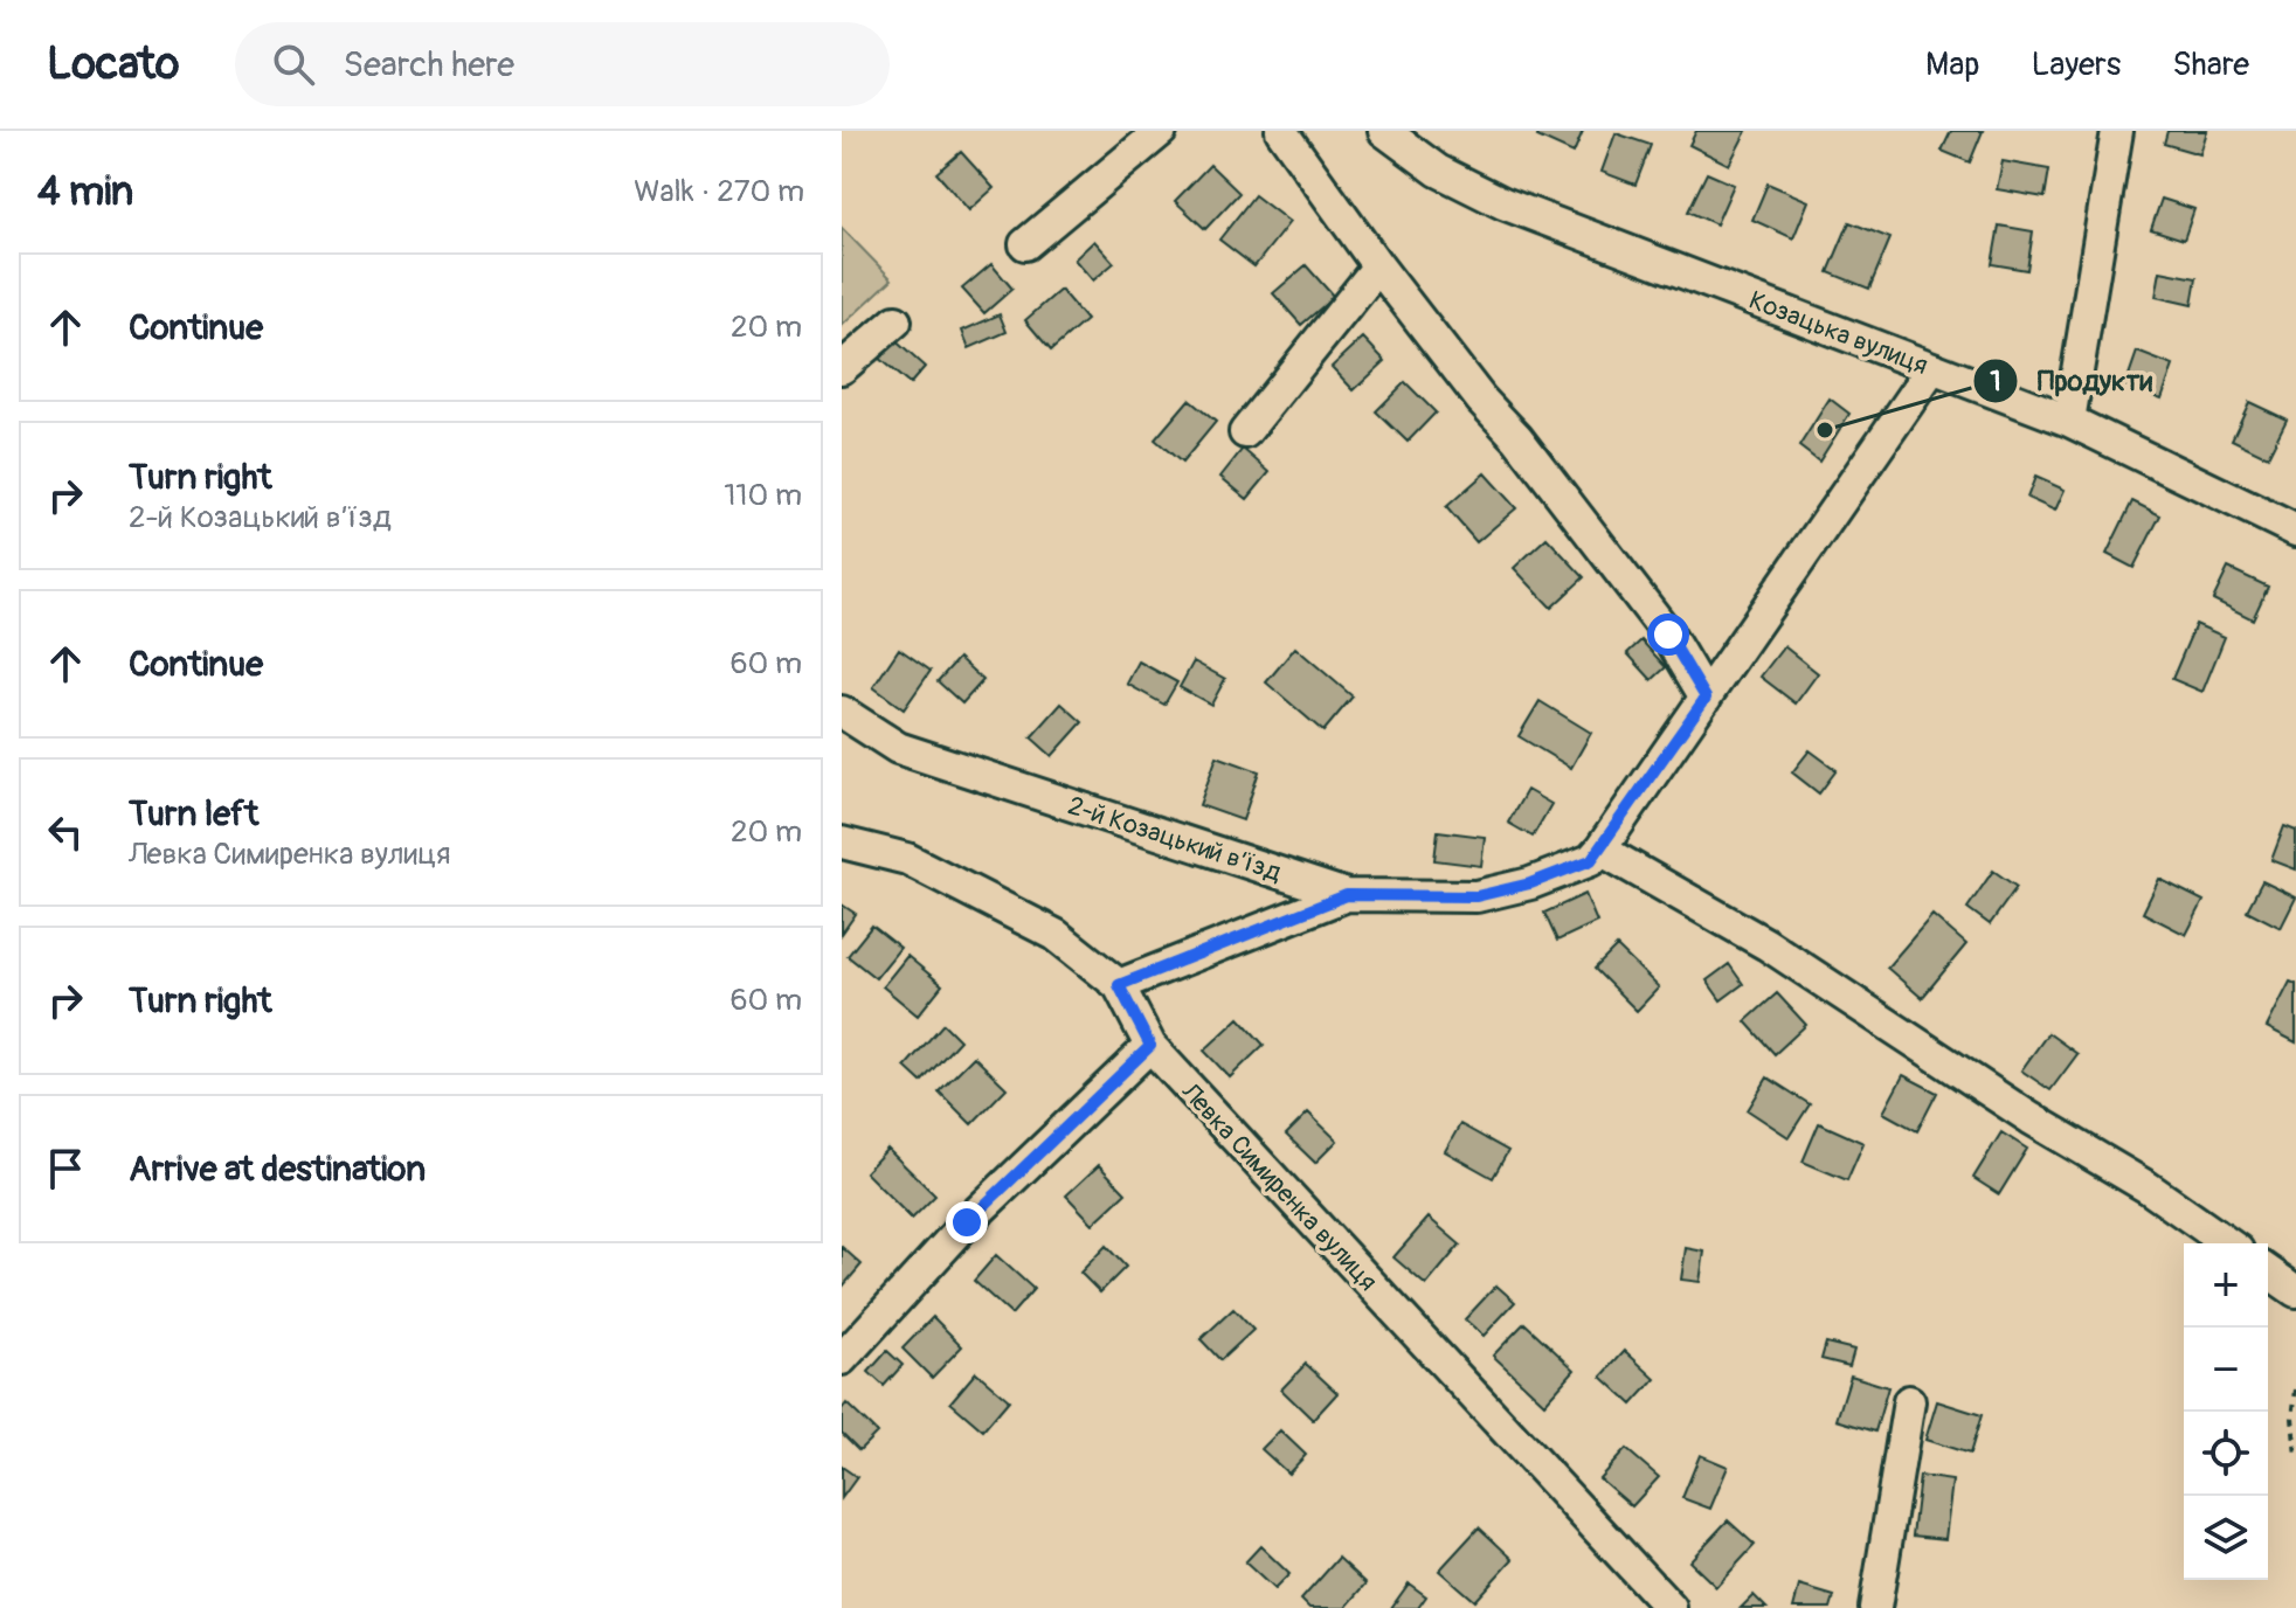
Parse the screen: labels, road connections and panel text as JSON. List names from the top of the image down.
{
  "streets": {
    "street": ["Козацька вулиця", "2-й Козацький в’їзд", "Левка Симиренка вулиця"]
  },
  "crossings": [
    ["Козацька вулиця", "2-й Козацький в’їзд"]
  ],
  "places": ["Продукти"],
  "page": {
    "header": "Locato",
    "search": "Search here",
    "nav": ["Map", "Layers", "Share"],
    "heading": ["4 min", "Walk · 270 m"],
    "list": [
      ["Continue", "20 m"],
      ["Turn right", "2-й Козацький в’їзд", "110 m"],
      ["Continue", "60 m"],
      ["Turn left", "Левка Симиренка вулиця", "20 m"],
      ["Turn right", "60 m"],
      "Arrive at destination"
    ],
    "map_buttons": ["+", "−"]
  }
}
